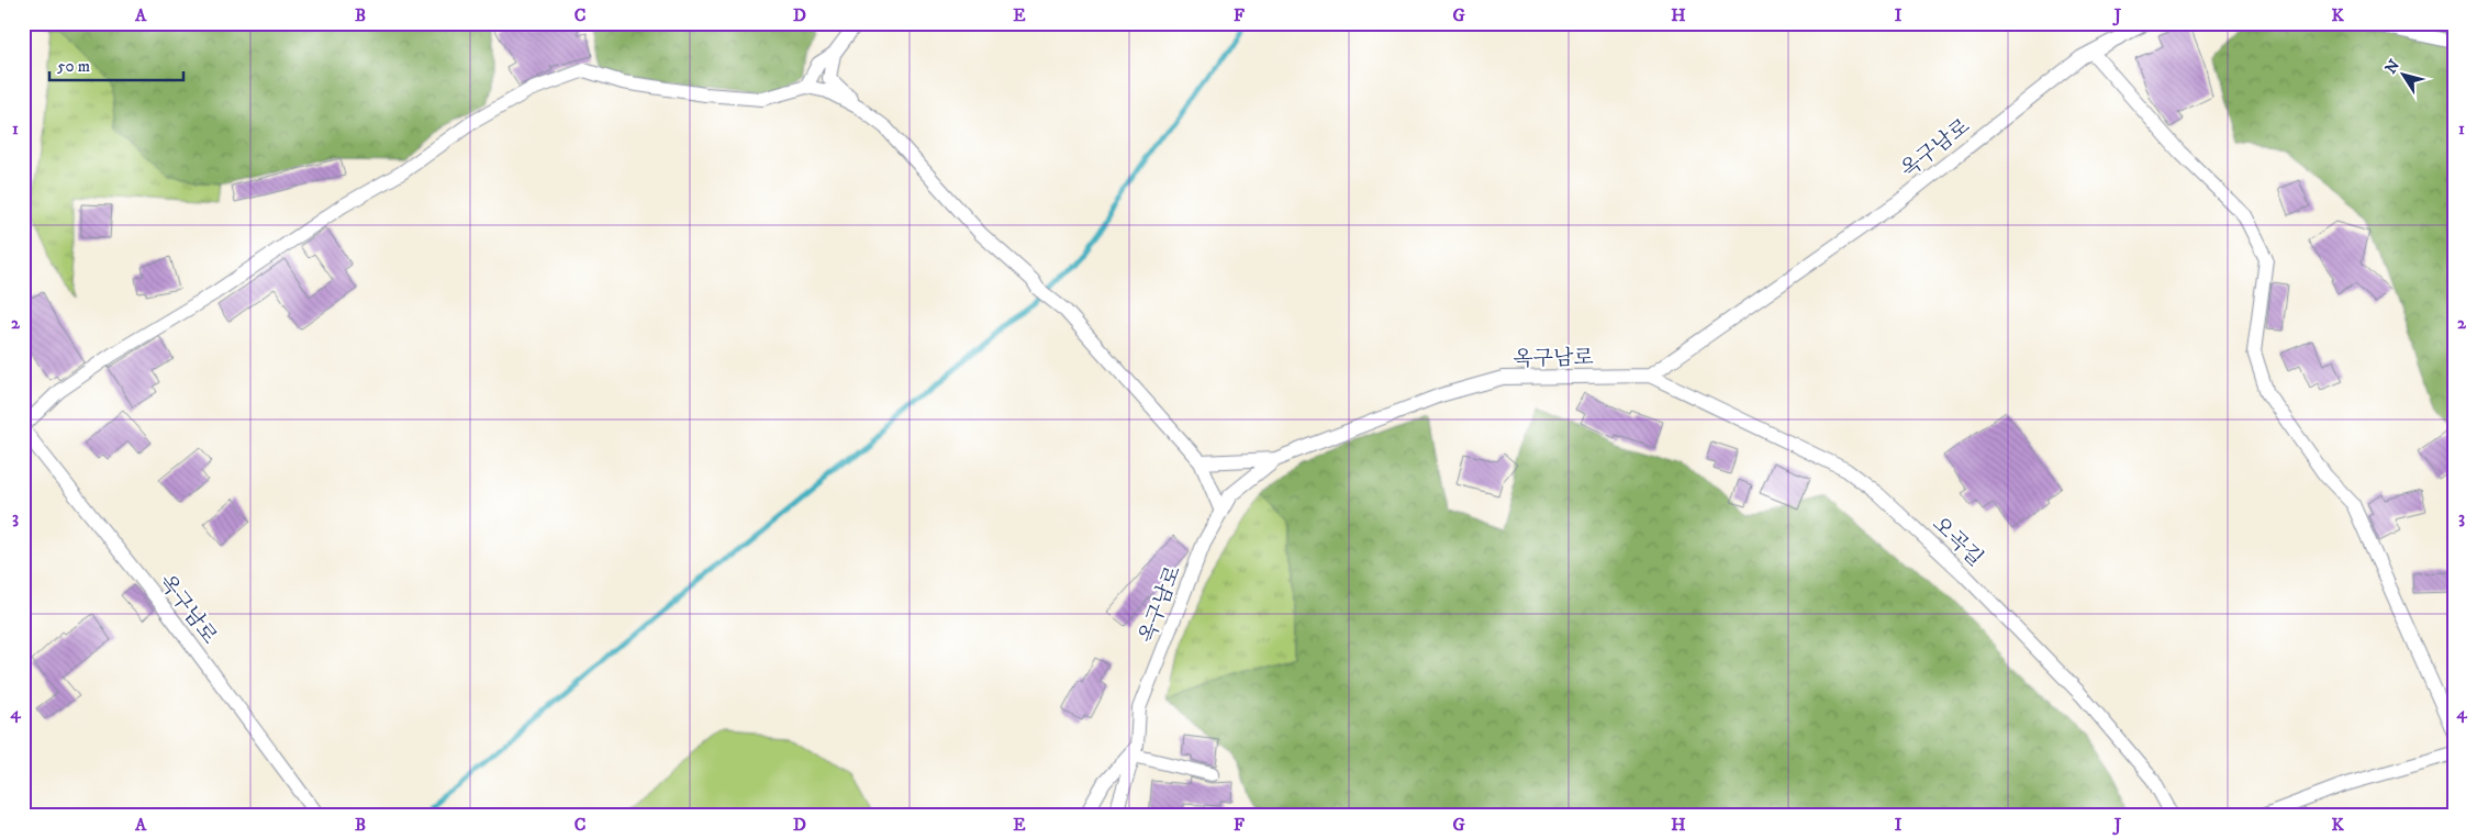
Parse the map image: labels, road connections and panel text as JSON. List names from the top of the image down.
{
  "streets": {
    "street": ["옥구남로", "오곡길"]
  },
  "crossings": [
    ["옥구남로", "오곡길"]
  ],
  "scale_bar": "50 m",
  "north": "top left",
  "grid": {
    "columns": [
      "A",
      "B",
      "C",
      "D",
      "E",
      "F",
      "G",
      "H",
      "I",
      "J",
      "K"
    ],
    "rows": [
      "1",
      "2",
      "3",
      "4"
    ]
  }
}
